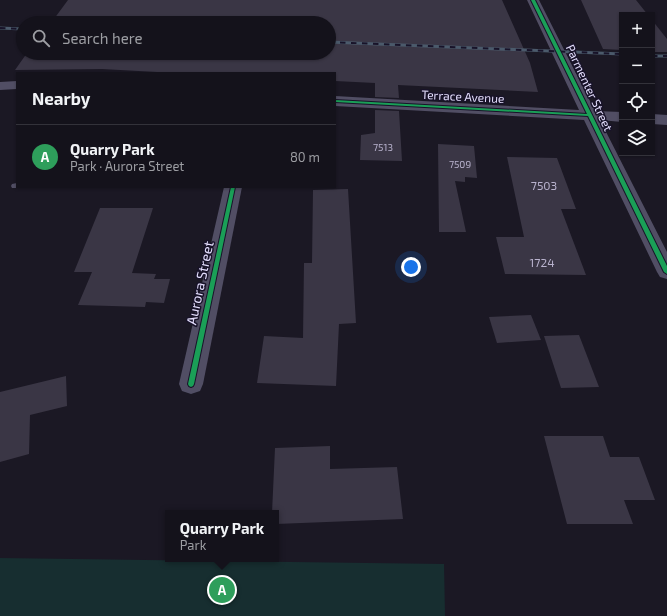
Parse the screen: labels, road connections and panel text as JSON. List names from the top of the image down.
{
  "streets": {
    "street": ["Parmenter Street", "Terrace Avenue", "Aurora Street"]
  },
  "crossings": [
    ["Parmenter Street", "Terrace Avenue"]
  ],
  "house_numbers": [
    "7513",
    "7509",
    "7503",
    "1724"
  ],
  "page": {
    "map_buttons": ["+", "−"],
    "search": "Search here",
    "heading": "Nearby",
    "list": [
      {
        "mark": "A",
        "name": "Quarry Park",
        "note": "Park · Aurora Street",
        "value": "80 m"
      }
    ],
    "popup": ["Quarry Park", "Park"],
    "pins": "A"
  }
}
